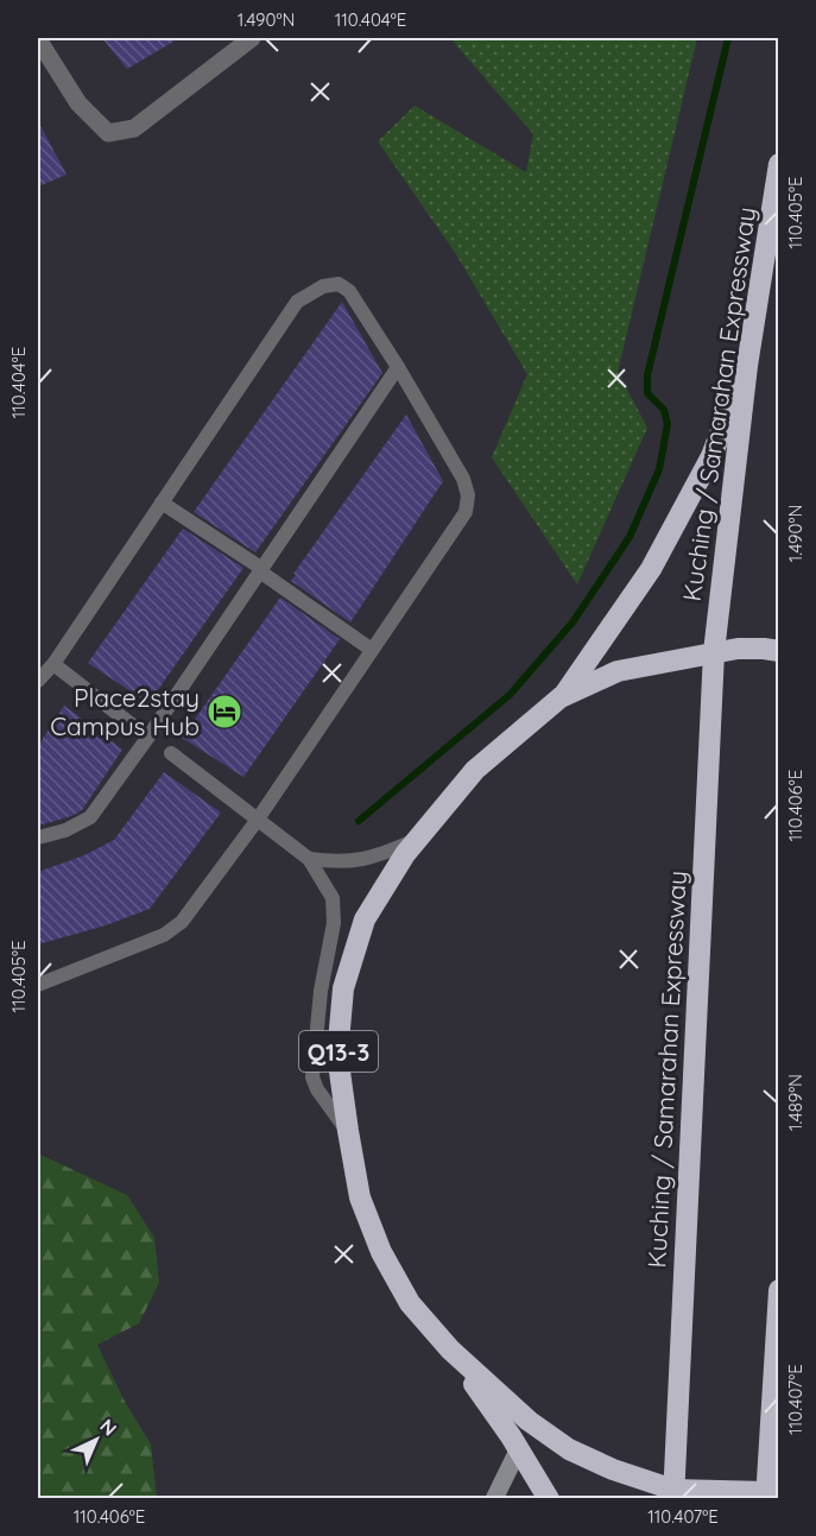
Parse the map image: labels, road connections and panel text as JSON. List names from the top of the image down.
{
  "streets": {
    "highway": ["Kuching / Samarahan Expressway", "Q13-3"]
  },
  "crossings": [
    ["Kuching / Samarahan Expressway", "Q13-3"]
  ],
  "places": {
    "hotel": ["Place2stay Campus Hub"]
  },
  "north": "top right",
  "coordinates": [
    "1.490°N",
    "110.404°E",
    "110.405°E",
    "110.406°E",
    "1.489°N",
    "110.407°E"
  ]
}
